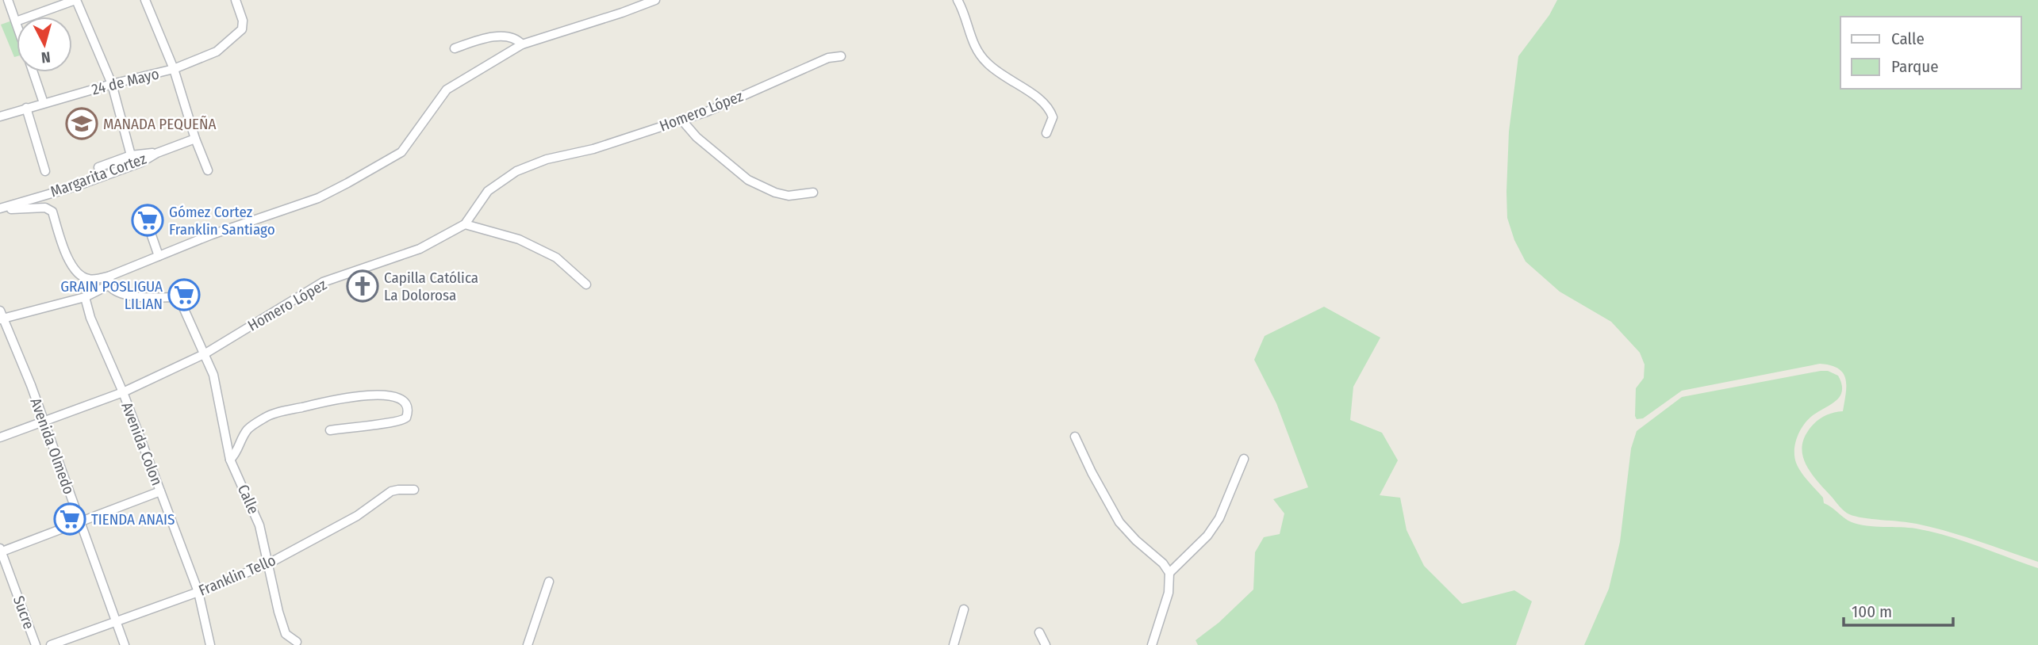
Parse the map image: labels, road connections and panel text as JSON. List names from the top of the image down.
{
  "streets": {
    "street": [
      "24 de Mayo",
      "Homero López",
      "Margarita Cortez",
      "Avenida Colon",
      "Avenida Olmedo",
      "Calle",
      "Franklin Tello",
      "Sucre"
    ]
  },
  "crossings": [
    ["Homero López", "Avenida Colon"],
    ["Homero López", "Avenida Olmedo"],
    ["Homero López", "Calle"],
    ["Avenida Colon", "Franklin Tello"],
    ["Avenida Olmedo", "Franklin Tello"],
    ["Calle", "Franklin Tello"]
  ],
  "places": {
    "school or university": ["MANADA PEQUEÑA"],
    "supermarket": ["Gómez Cortez Franklin Santiago", "GRAIN POSLIGUA LILIAN", "TIENDA ANAIS"],
    "church": ["Capilla Católica La Dolorosa"]
  },
  "legend": ["Calle", "Parque"],
  "scale_bar": "100 m",
  "north": "bottom"
}
